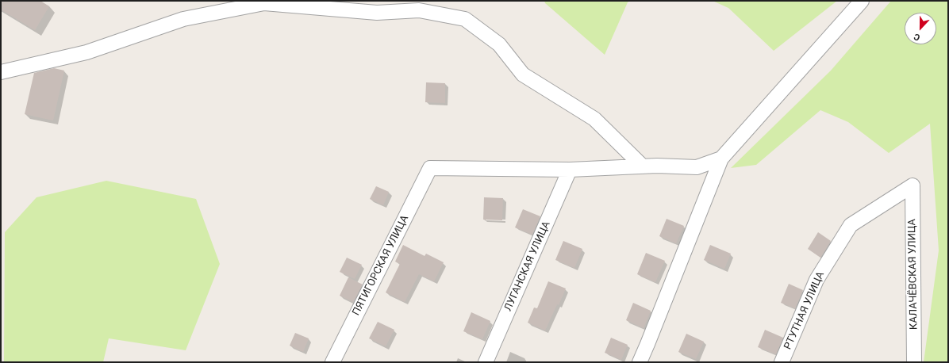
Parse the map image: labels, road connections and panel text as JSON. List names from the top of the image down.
{
  "streets": {
    "street": [
      "ПЯТИГОРСКАЯ УЛИЦА",
      "ЛУГАНСКАЯ УЛИЦА",
      "КАЛАЧЁВСКАЯ УЛИЦА",
      "РТУТНАЯ УЛИЦА"
    ]
  },
  "crossings": [
    ["ПЯТИГОРСКАЯ УЛИЦА", "ЛУГАНСКАЯ УЛИЦА"],
    ["КАЛАЧЁВСКАЯ УЛИЦА", "РТУТНАЯ УЛИЦА"]
  ],
  "north": "bottom"
}
